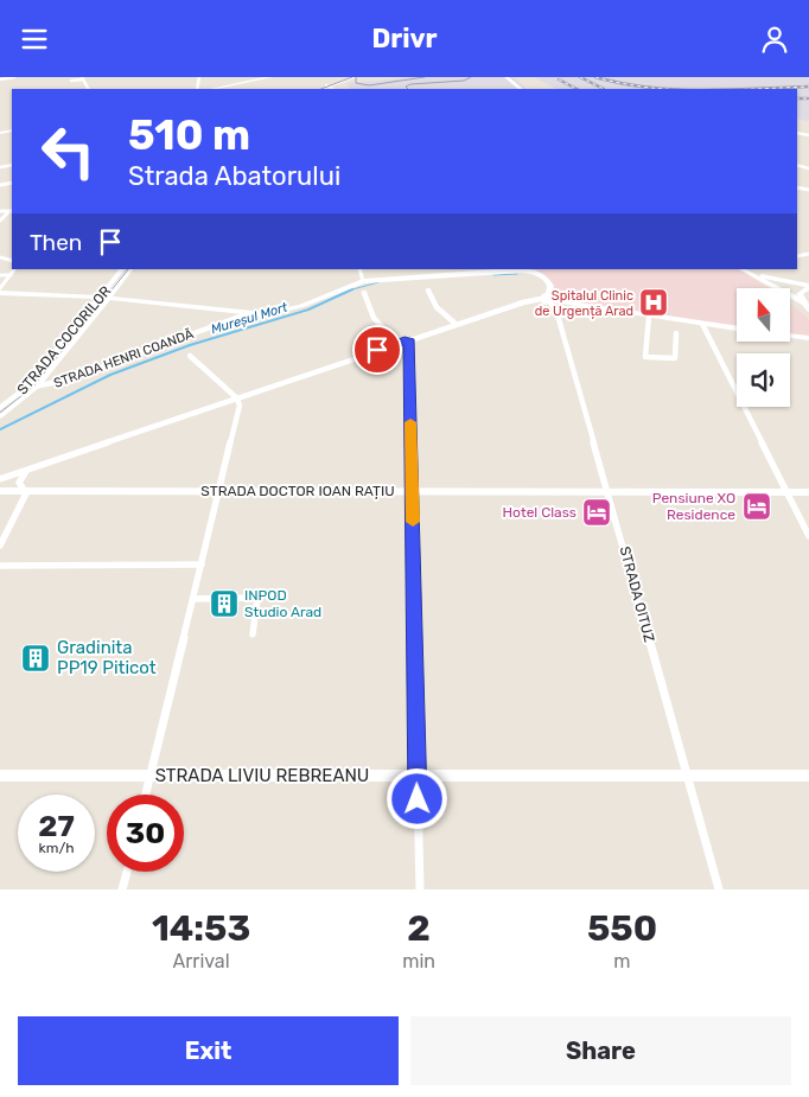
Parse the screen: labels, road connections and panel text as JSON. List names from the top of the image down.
{
  "streets": {
    "street": [
      "STRADA COCORILOR",
      "STRADA HENRI COANDĂ",
      "STRADA DOCTOR IOAN RAȚIU",
      "STRADA OITUZ",
      "STRADA LIVIU REBREANU"
    ]
  },
  "crossings": [
    ["STRADA COCORILOR", "STRADA HENRI COANDĂ"],
    ["STRADA HENRI COANDĂ", "STRADA OITUZ"],
    ["STRADA DOCTOR IOAN RAȚIU", "STRADA OITUZ"],
    ["STRADA OITUZ", "STRADA LIVIU REBREANU"]
  ],
  "water": ["Mureșul Mort"],
  "places": {
    "hospital": ["Spitalul Clinic de Urgență Arad"],
    "hotel": ["Pensiune XO Residence", "Hotel Class"],
    "building": ["INPOD Studio Arad", "Gradinita PP19 Piticot"]
  },
  "north": "top",
  "page": {
    "header": "Drivr",
    "turn": ["510 m", "Strada Abatorului"],
    "then": "Then",
    "speed": "27 km/h",
    "limit": "30",
    "eta": [
      "14:53",
      "Arrival",
      "2",
      "min",
      "550",
      "m"
    ],
    "buttons": ["Exit", "Share"]
  }
}
